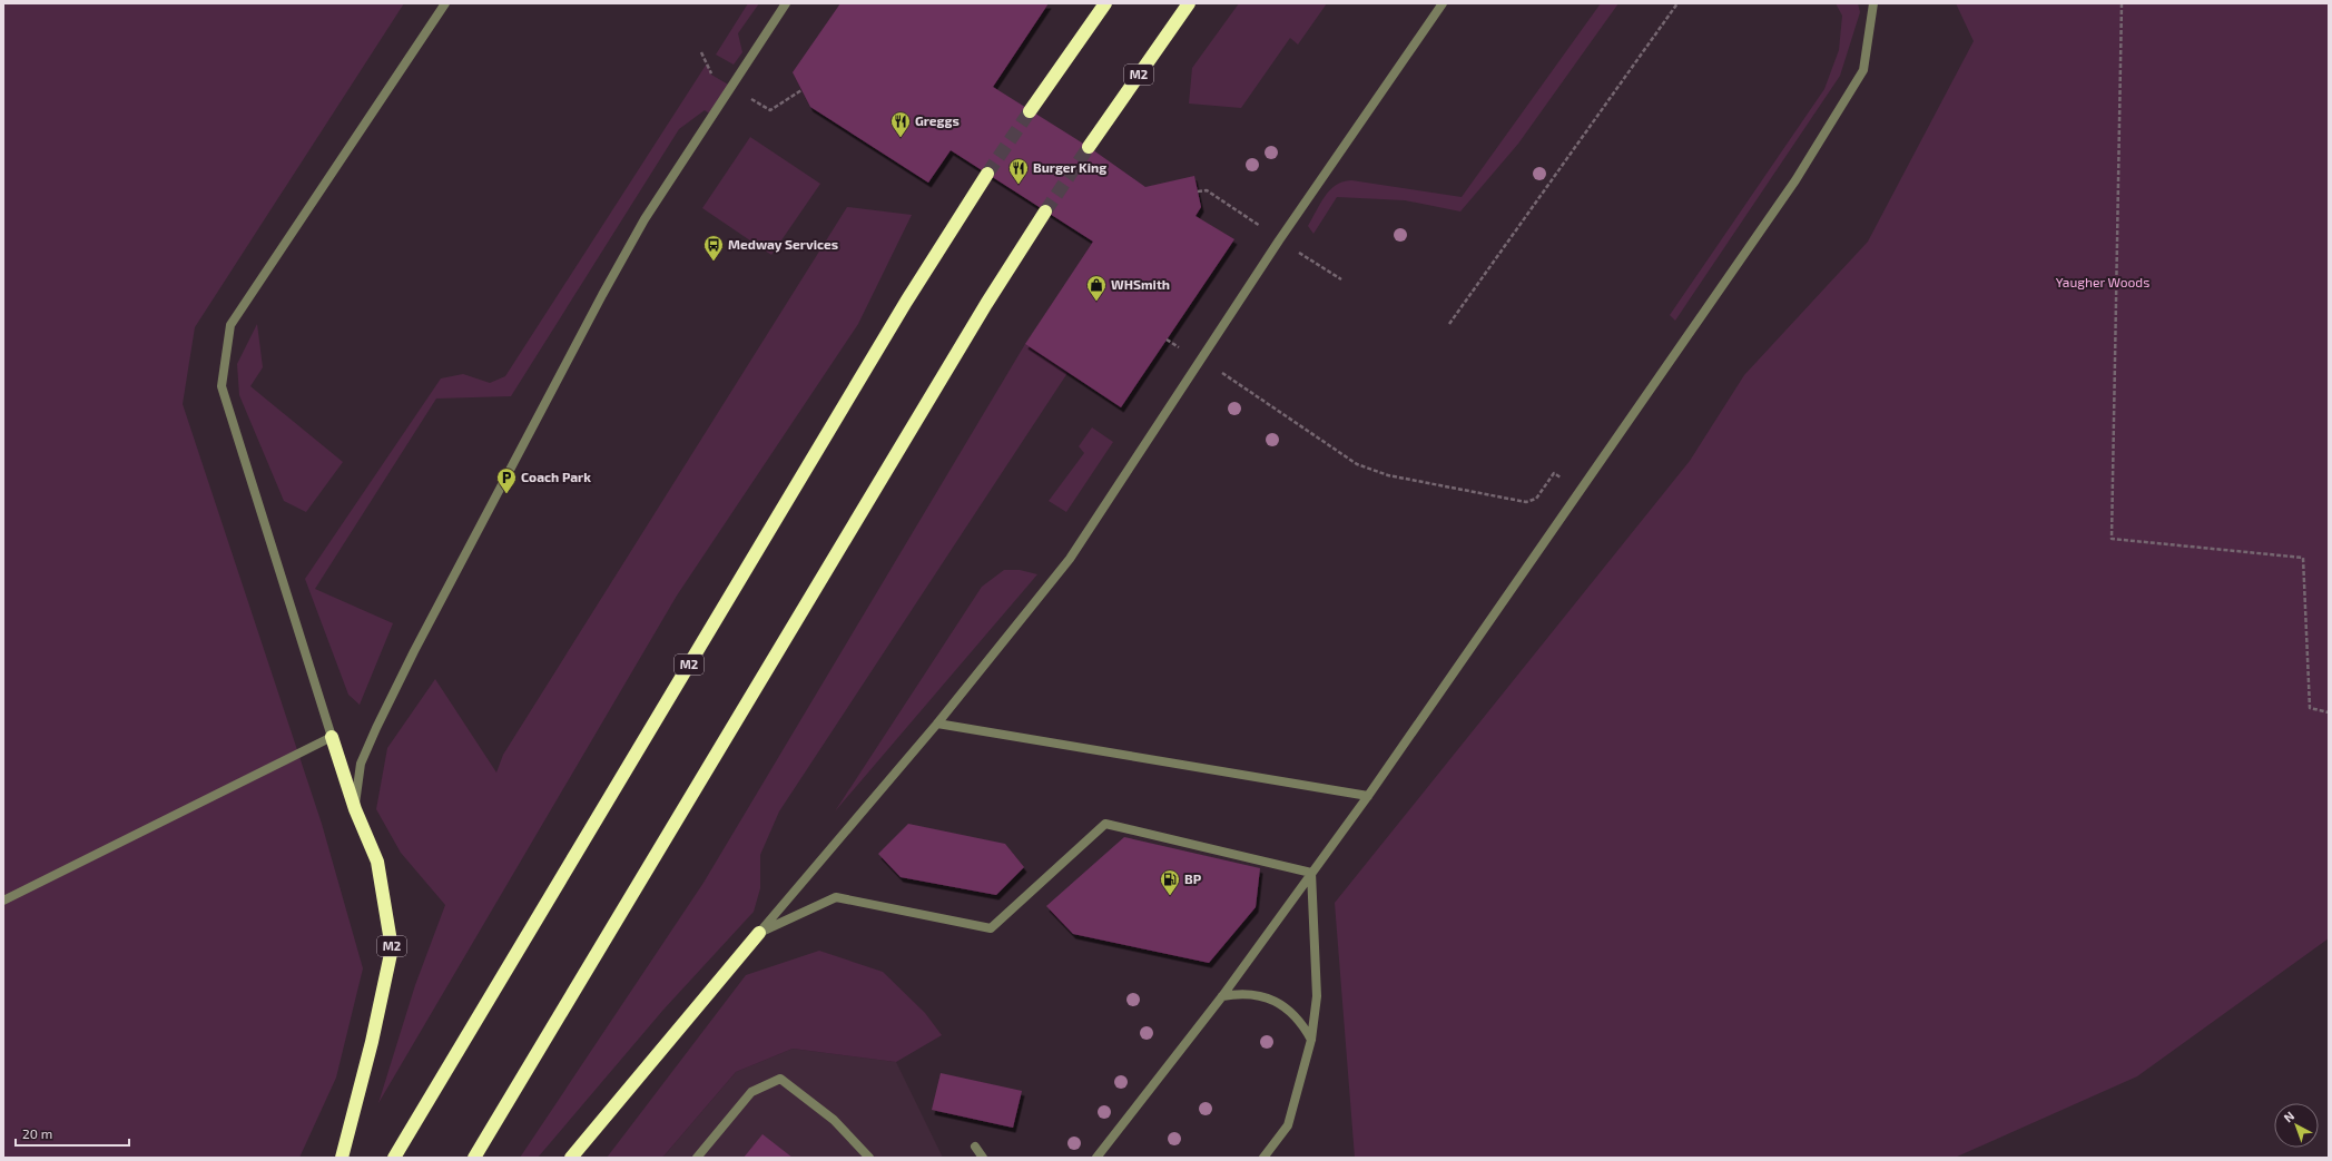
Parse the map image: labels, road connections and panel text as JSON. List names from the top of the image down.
{
  "streets": {
    "highway": ["M2"]
  },
  "parks": ["Yaugher Woods"],
  "places": {
    "restaurant": ["Greggs", "Burger King"],
    "bus stop": ["Medway Services"],
    "shop": ["WHSmith"],
    "parking": ["Coach Park"],
    "fuel station": ["BP"]
  },
  "scale_bar": "20 m",
  "north": "top left"
}
